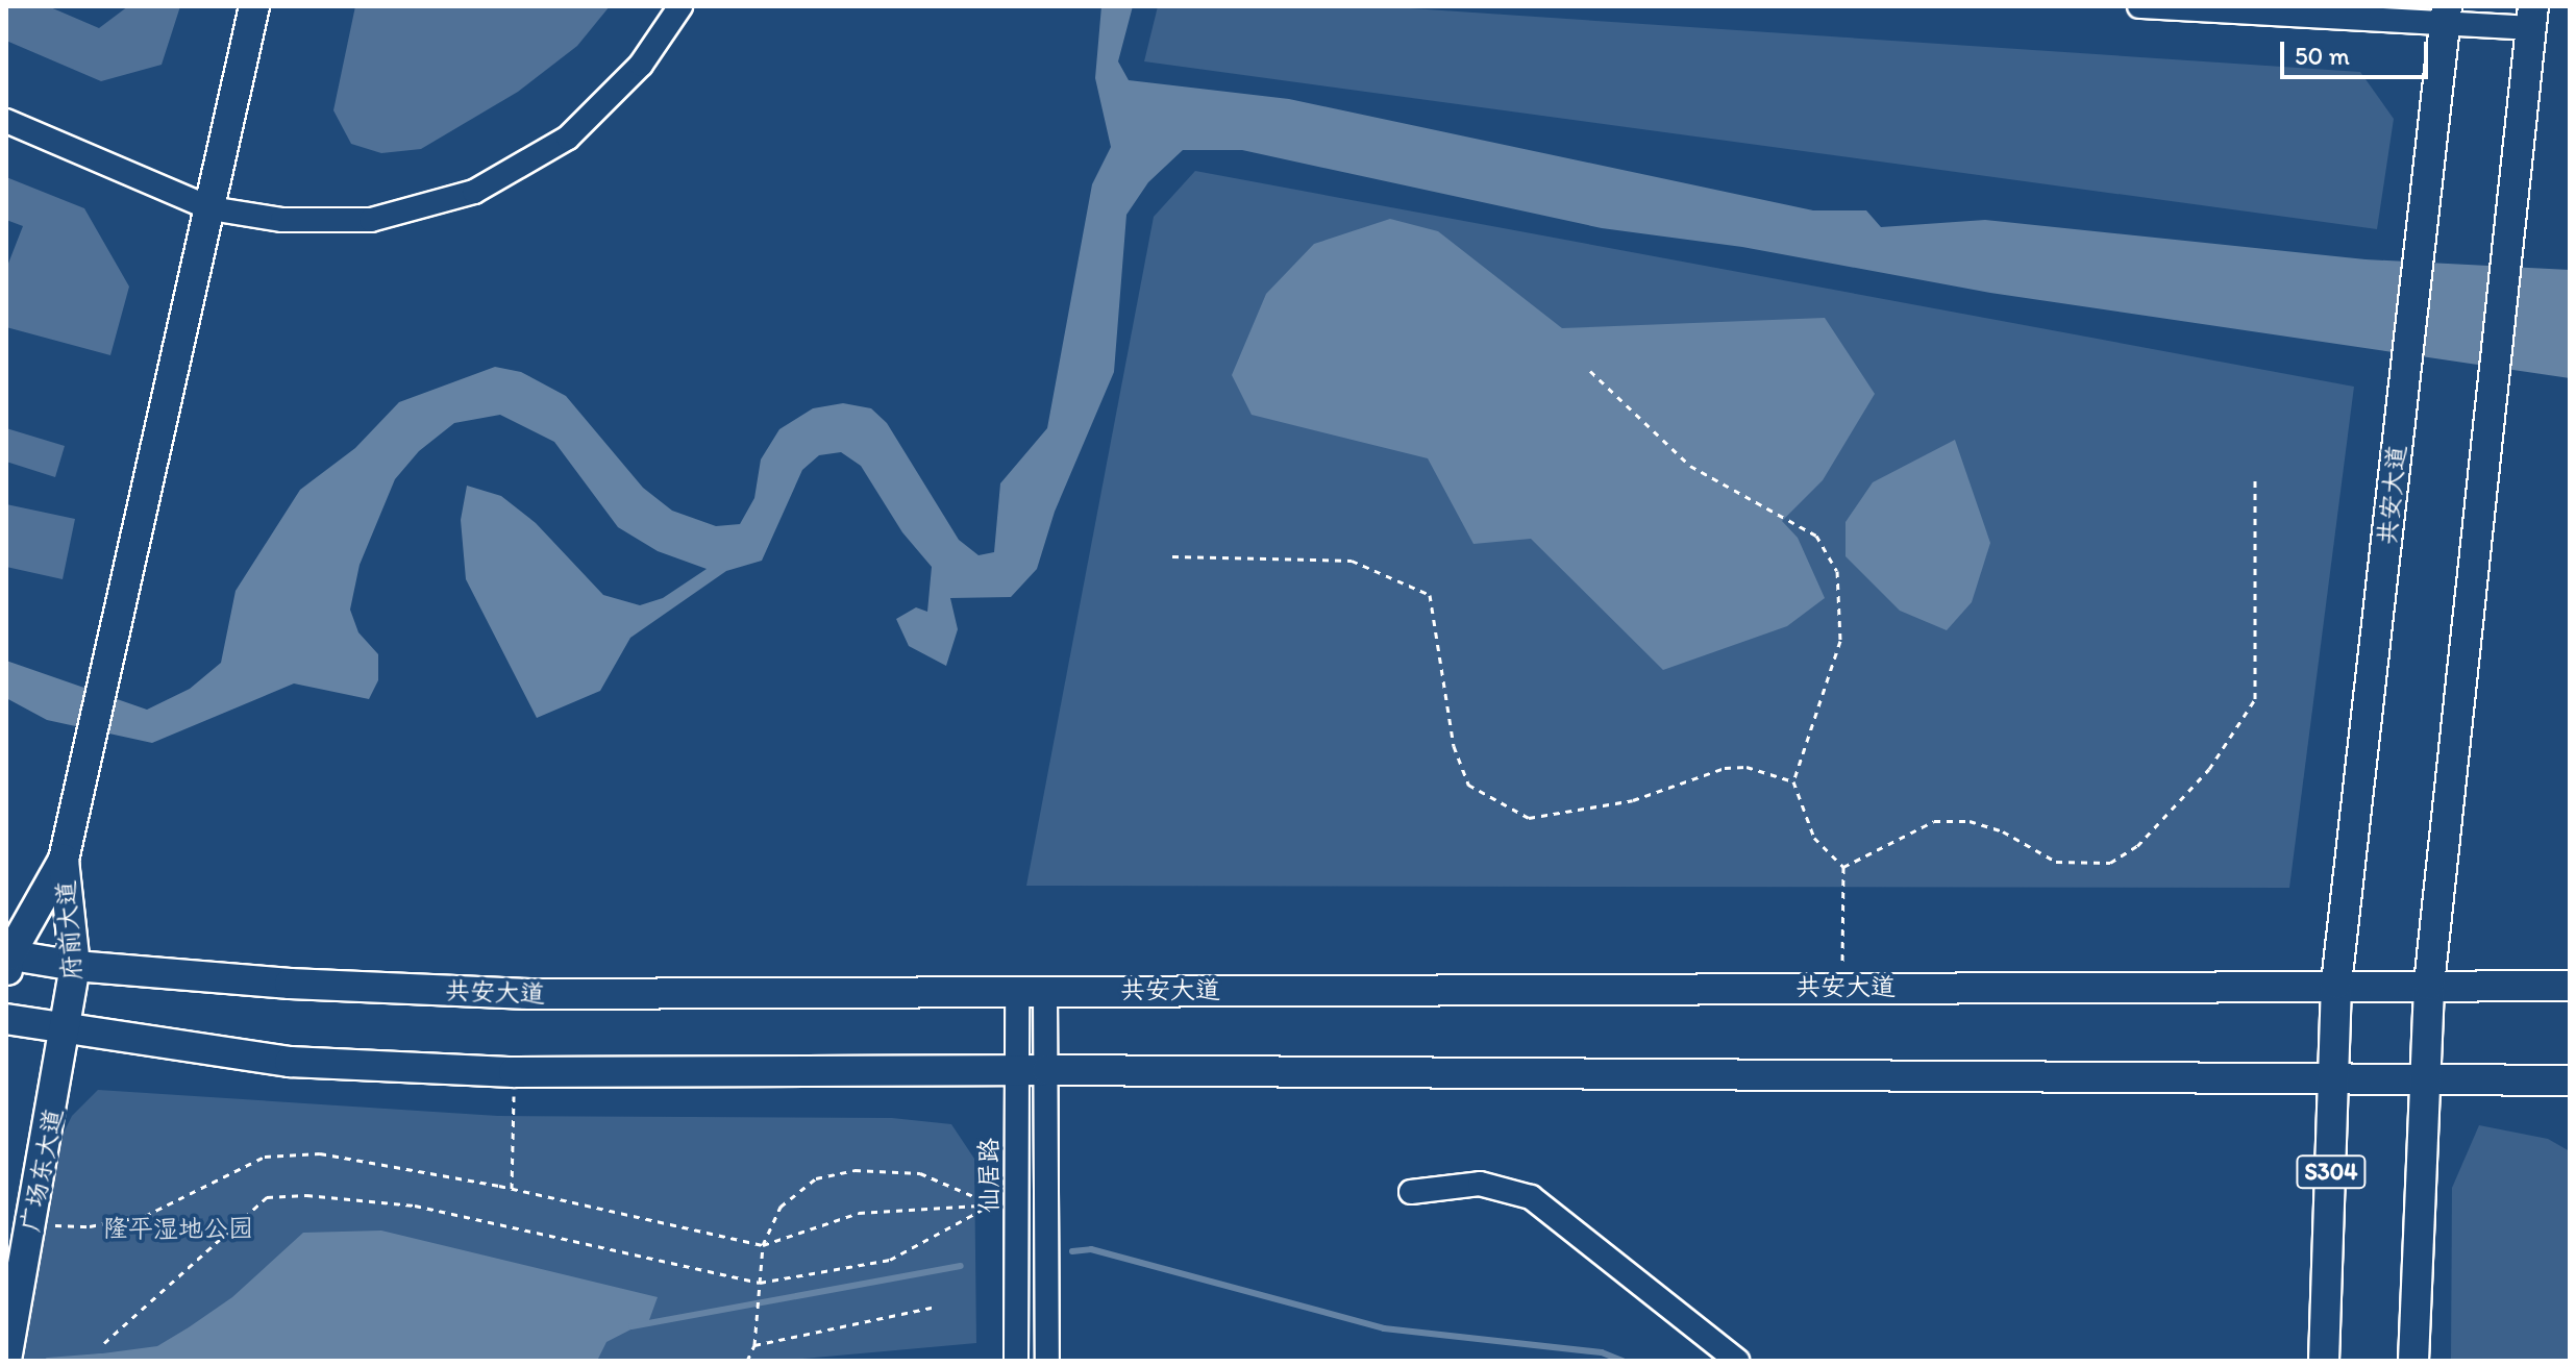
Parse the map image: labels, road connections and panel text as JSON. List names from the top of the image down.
{
  "streets": {
    "main road": [
      "共安大道",
      "府前大道",
      "广场东大道",
      "S304"
    ],
    "street": ["仙居路"]
  },
  "crossings": [
    ["共安大道", "府前大道"],
    ["共安大道", "仙居路"],
    ["府前大道", "广场东大道"]
  ],
  "parks": ["隆平湿地公园"],
  "scale_bar": "50 m"
}
